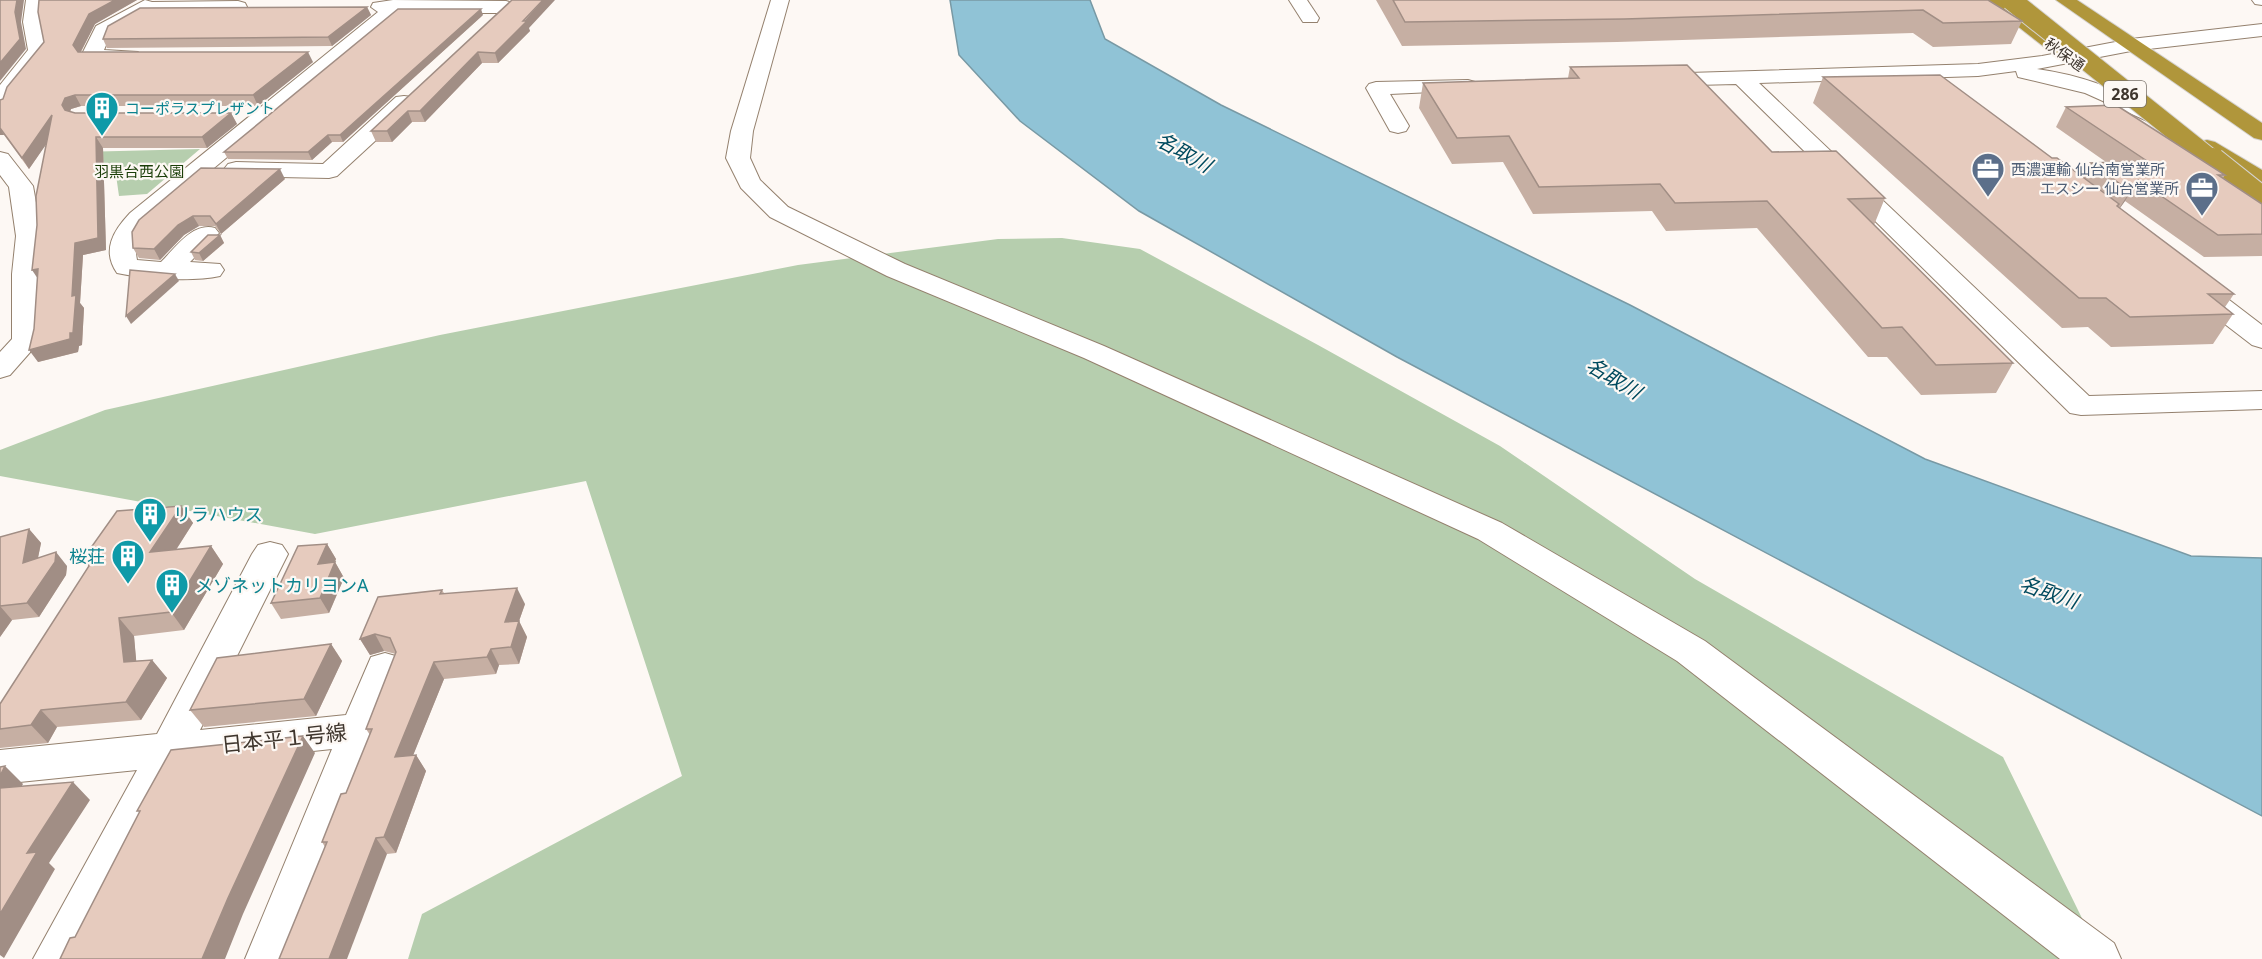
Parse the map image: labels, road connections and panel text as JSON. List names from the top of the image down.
{
  "streets": {
    "highway": ["秋保通", "286"],
    "street": ["日本平１号線"]
  },
  "water": ["名取川"],
  "parks": ["羽黒台西公園"],
  "places": {
    "building": [
      "コーポラスプレザント",
      "リラハウス",
      "桜荘",
      "メゾネットカリヨンA"
    ],
    "office": ["西濃運輸 仙台南営業所", "エスシー 仙台営業所"]
  }
}
